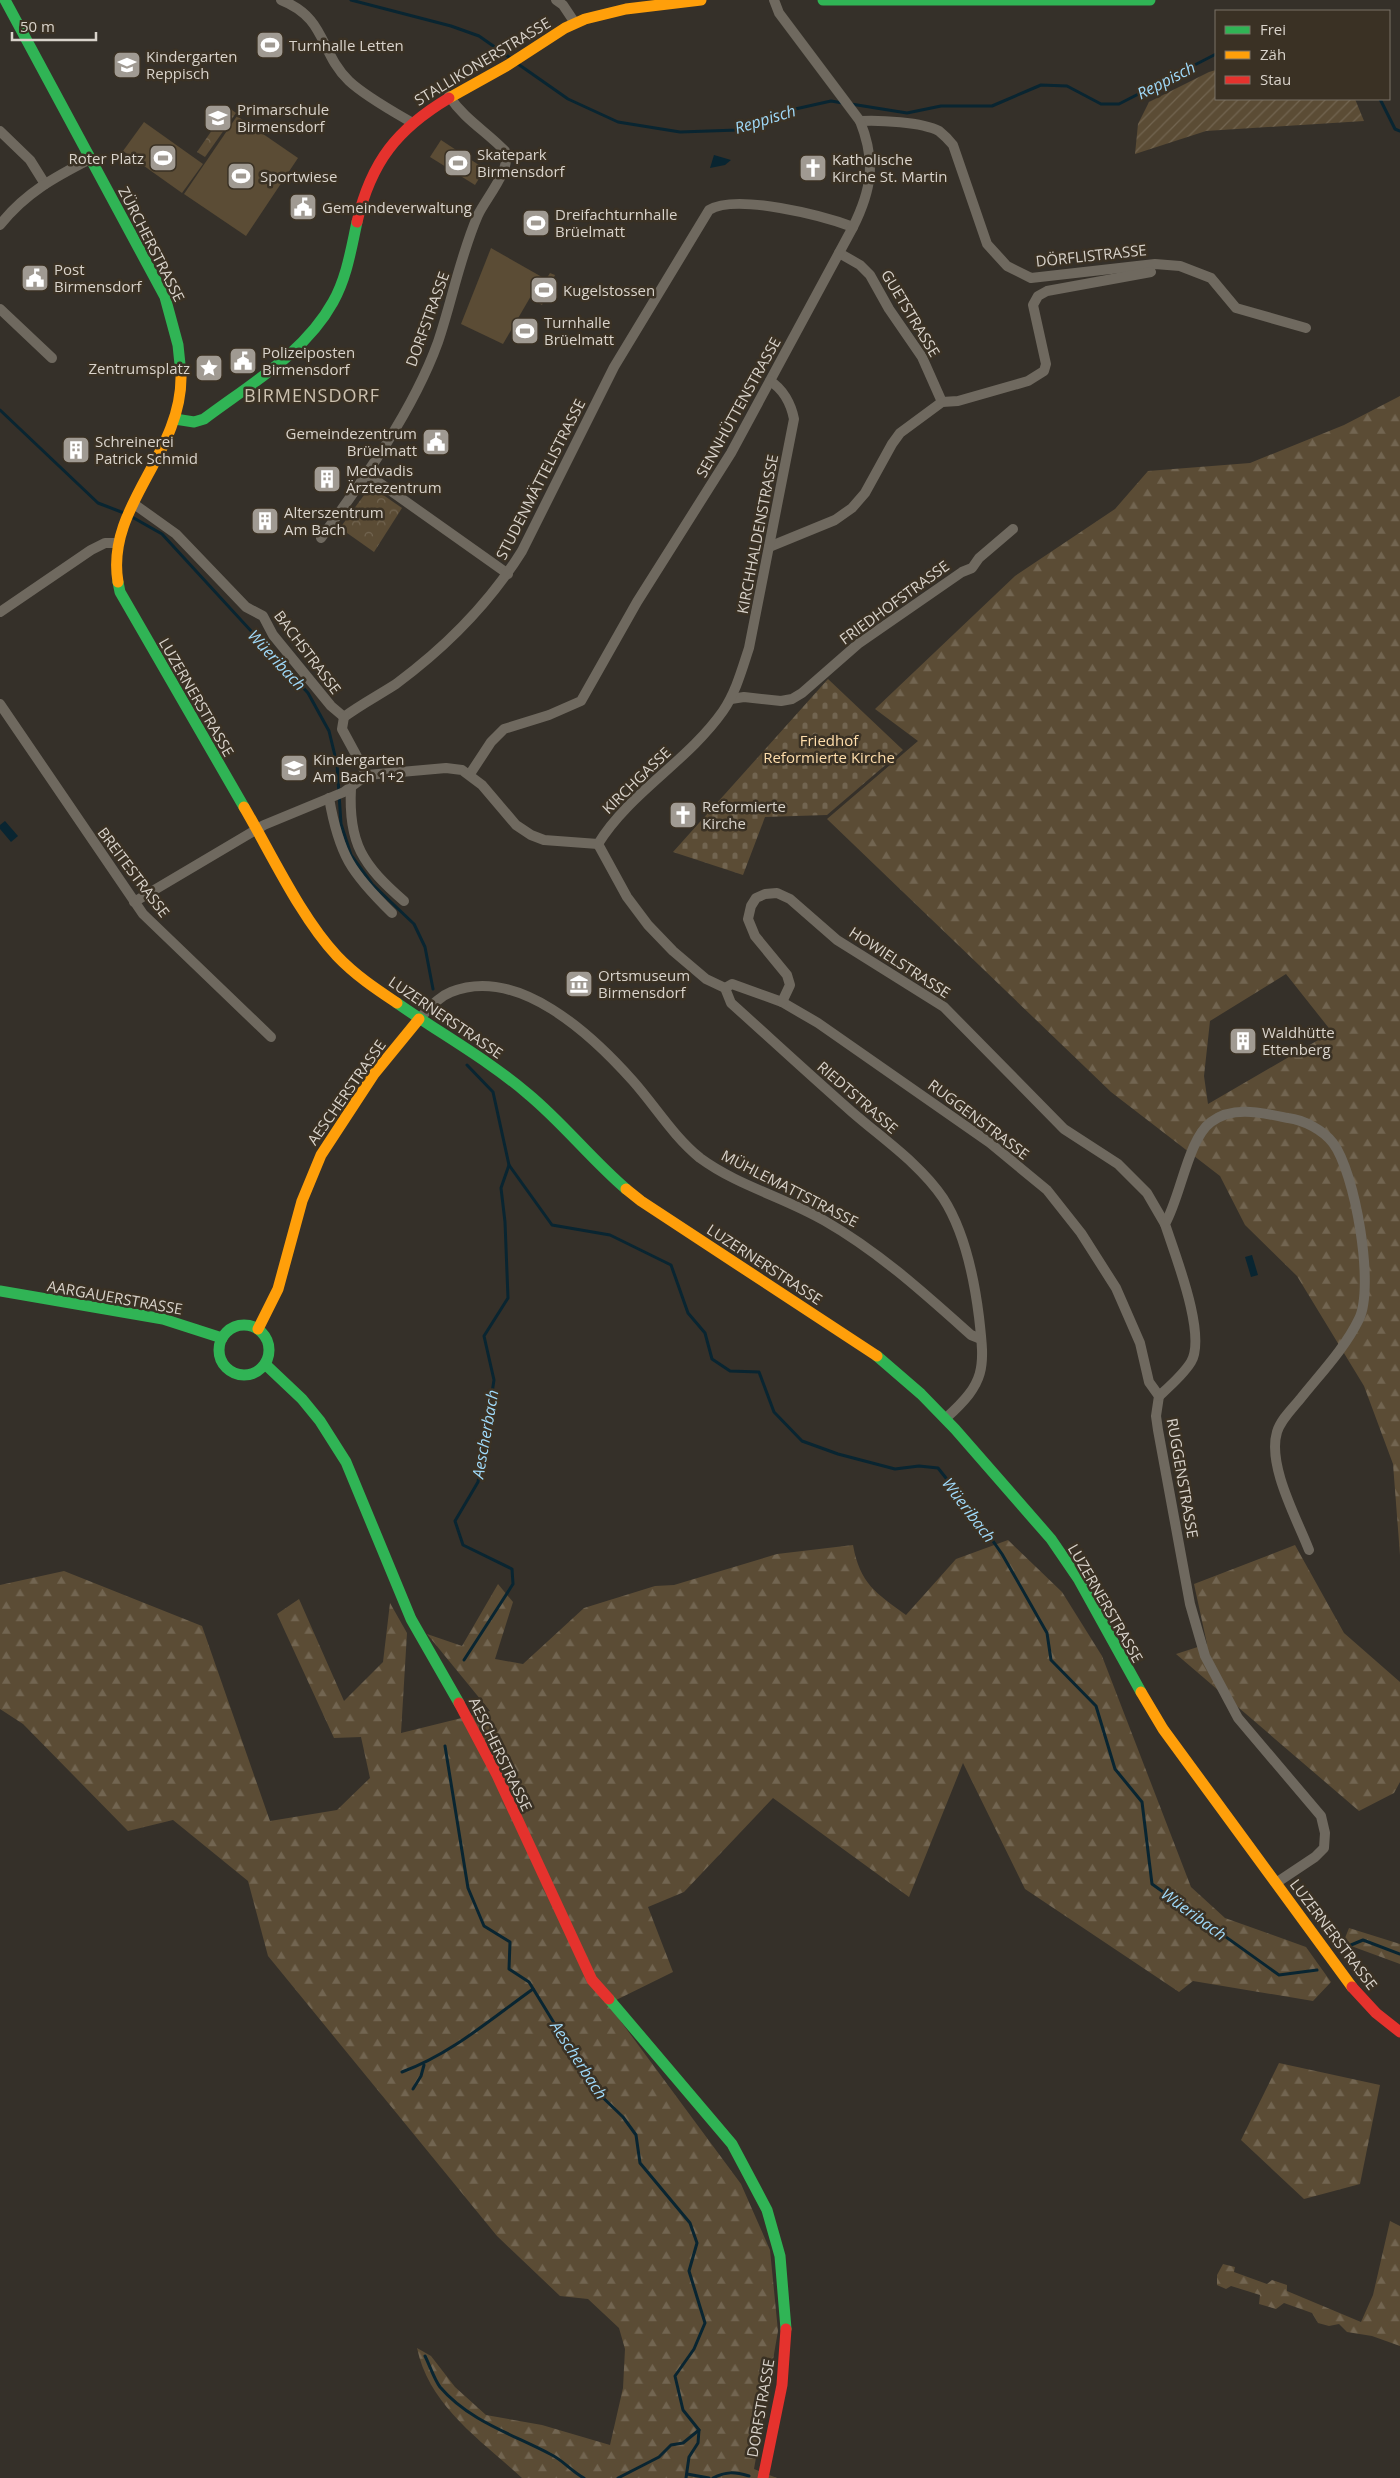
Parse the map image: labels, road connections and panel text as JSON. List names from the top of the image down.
{
  "streets": {
    "main road": [
      "STALLIKONERSTRASSE",
      "ZÜRCHERSTRASSE",
      "DORFSTRASSE",
      "LUZERNERSTRASSE",
      "AESCHERSTRASSE",
      "AARGAUERSTRASSE"
    ],
    "street": [
      "DÖRFLISTRASSE",
      "GUETSTRASSE",
      "SENNHÜTTENSTRASSE",
      "STUDENMÄTTELISTRASSE",
      "KIRCHHALDENSTRASSE",
      "FRIEDHOFSTRASSE",
      "BACHSTRASSE",
      "KIRCHGASSE",
      "BREITESTRASSE",
      "HOWIELSTRASSE",
      "RIEDTSTRASSE",
      "RUGGENSTRASSE",
      "MÜHLEMATTSTRASSE"
    ]
  },
  "crossings": [
    ["STALLIKONERSTRASSE", "ZÜRCHERSTRASSE"],
    ["STALLIKONERSTRASSE", "DORFSTRASSE"],
    ["ZÜRCHERSTRASSE", "BACHSTRASSE"],
    ["ZÜRCHERSTRASSE", "LUZERNERSTRASSE"],
    ["DÖRFLISTRASSE", "SENNHÜTTENSTRASSE"],
    ["GUETSTRASSE", "SENNHÜTTENSTRASSE"],
    ["DORFSTRASSE", "AESCHERSTRASSE"],
    ["SENNHÜTTENSTRASSE", "STUDENMÄTTELISTRASSE"],
    ["SENNHÜTTENSTRASSE", "KIRCHHALDENSTRASSE"],
    ["STUDENMÄTTELISTRASSE", "BACHSTRASSE"],
    ["KIRCHHALDENSTRASSE", "FRIEDHOFSTRASSE"],
    ["KIRCHHALDENSTRASSE", "KIRCHGASSE"],
    ["FRIEDHOFSTRASSE", "KIRCHGASSE"],
    ["LUZERNERSTRASSE", "AESCHERSTRASSE"],
    ["LUZERNERSTRASSE", "RIEDTSTRASSE"],
    ["LUZERNERSTRASSE", "RUGGENSTRASSE"],
    ["LUZERNERSTRASSE", "MÜHLEMATTSTRASSE"],
    ["HOWIELSTRASSE", "RUGGENSTRASSE"],
    ["AESCHERSTRASSE", "MÜHLEMATTSTRASSE"],
    ["AESCHERSTRASSE", "AARGAUERSTRASSE"],
    ["RIEDTSTRASSE", "RUGGENSTRASSE"],
    ["RIEDTSTRASSE", "MÜHLEMATTSTRASSE"]
  ],
  "districts": ["BIRMENSDORF"],
  "water": ["Reppisch", "Wüeribach", "Aescherbach"],
  "parks": ["Friedhof Reformierte Kirche"],
  "places": {
    "sports": [
      "Turnhalle Letten",
      "Roter Platz",
      "Skatepark Birmensdorf",
      "Sportwiese",
      "Dreifachturnhalle Brüelmatt",
      "Kugelstossen",
      "Turnhalle Brüelmatt"
    ],
    "school or university": ["Kindergarten Reppisch", "Primarschule Birmensdorf", "Kindergarten Am Bach 1+2"],
    "church": ["Katholische Kirche St. Martin", "Reformierte Kirche"],
    "public building": [
      "Gemeindeverwaltung",
      "Post Birmensdorf",
      "Polizeiposten Birmensdorf",
      "Gemeindezentrum Brüelmatt"
    ],
    "place": ["Zentrumsplatz"],
    "building": [
      "Schreinerei Patrick Schmid",
      "Medvadis Ärztezentrum",
      "Alterszentrum Am Bach",
      "Waldhütte Ettenberg"
    ],
    "museum": ["Ortsmuseum Birmensdorf"]
  },
  "legend": ["Frei", "Zäh", "Stau"],
  "scale_bar": "50 m"
}
